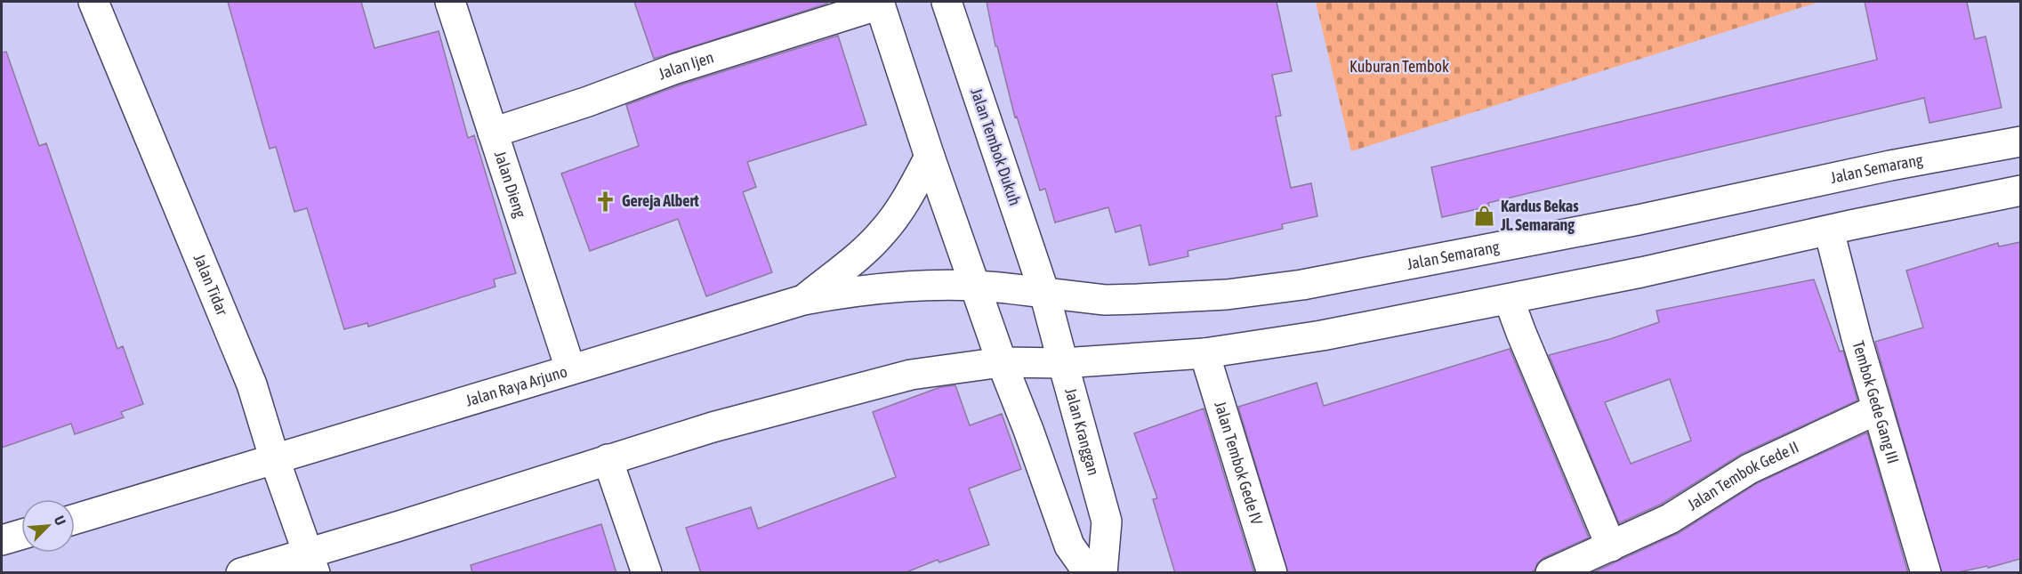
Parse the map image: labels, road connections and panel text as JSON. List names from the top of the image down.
{
  "streets": {
    "main road": [
      "Jalan Ijen",
      "Jalan Tembok Dukuh",
      "Jalan Semarang",
      "Jalan Dieng",
      "Jalan Tidar",
      "Jalan Raya Arjuno",
      "Tembok Gede Gang III",
      "Jalan Kranggan",
      "Jalan Tembok Gede IV",
      "Jalan Tembok Gede II"
    ]
  },
  "crossings": [
    ["Jalan Ijen", "Jalan Dieng"],
    ["Jalan Tembok Dukuh", "Jalan Semarang"],
    ["Jalan Tembok Dukuh", "Jalan Kranggan"],
    ["Jalan Semarang", "Jalan Raya Arjuno"],
    ["Jalan Semarang", "Jalan Kranggan"],
    ["Jalan Dieng", "Jalan Raya Arjuno"],
    ["Jalan Tidar", "Jalan Raya Arjuno"],
    ["Tembok Gede Gang III", "Jalan Tembok Gede II"]
  ],
  "parks": ["Kuburan Tembok"],
  "places": {
    "church": ["Gereja Albert"],
    "shop": ["Kardus Bekas Jl. Semarang"]
  },
  "north": "top right"
}
